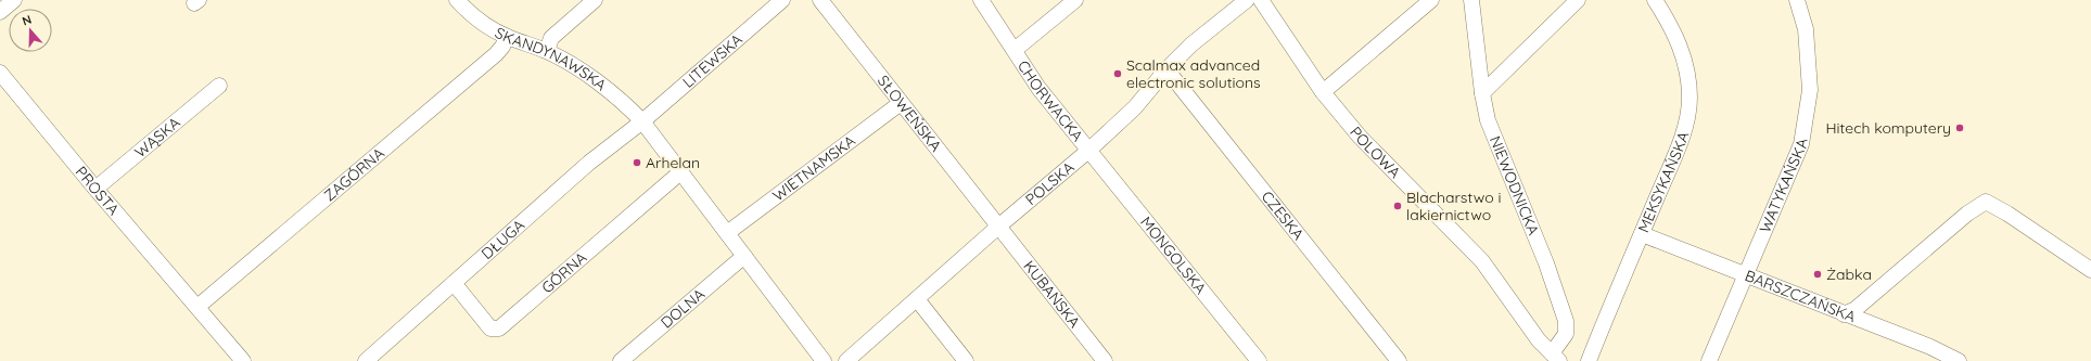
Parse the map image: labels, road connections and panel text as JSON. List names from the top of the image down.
{
  "streets": {
    "street": [
      "SKANDYNAWSKA",
      "LITEWSKA",
      "CHORWACKA",
      "SŁOWEŃSKA",
      "WĄSKA",
      "POLOWA",
      "WIETNAMSKA",
      "ZAGÓRNA",
      "MEKSYKAŃSKA",
      "POLSKA",
      "WATYKAŃSKA",
      "NIEWODNICKA",
      "PROSTA",
      "CZESKA",
      "DŁUGA",
      "MONGOLSKA",
      "GÓRNA",
      "KUBAŃSKA",
      "BARSZCZAŃSKA",
      "DOLNA"
    ]
  },
  "crossings": [
    ["SKANDYNAWSKA", "LITEWSKA"],
    ["SKANDYNAWSKA", "ZAGÓRNA"],
    ["SKANDYNAWSKA", "DŁUGA"],
    ["LITEWSKA", "DŁUGA"],
    ["CHORWACKA", "POLSKA"],
    ["CHORWACKA", "MONGOLSKA"],
    ["SŁOWEŃSKA", "WIETNAMSKA"],
    ["SŁOWEŃSKA", "POLSKA"],
    ["SŁOWEŃSKA", "KUBAŃSKA"],
    ["WĄSKA", "PROSTA"],
    ["POLOWA", "NIEWODNICKA"],
    ["ZAGÓRNA", "PROSTA"],
    ["MEKSYKAŃSKA", "BARSZCZAŃSKA"],
    ["POLSKA", "CZESKA"],
    ["POLSKA", "MONGOLSKA"],
    ["POLSKA", "KUBAŃSKA"],
    ["WATYKAŃSKA", "BARSZCZAŃSKA"],
    ["DŁUGA", "GÓRNA"]
  ],
  "places": [
    "Scalmax advanced electronic solutions",
    "Hitech komputery",
    "Arhelan",
    "Blacharstwo i lakiernictwo",
    "Żabka"
  ],
  "north": "top"
}
